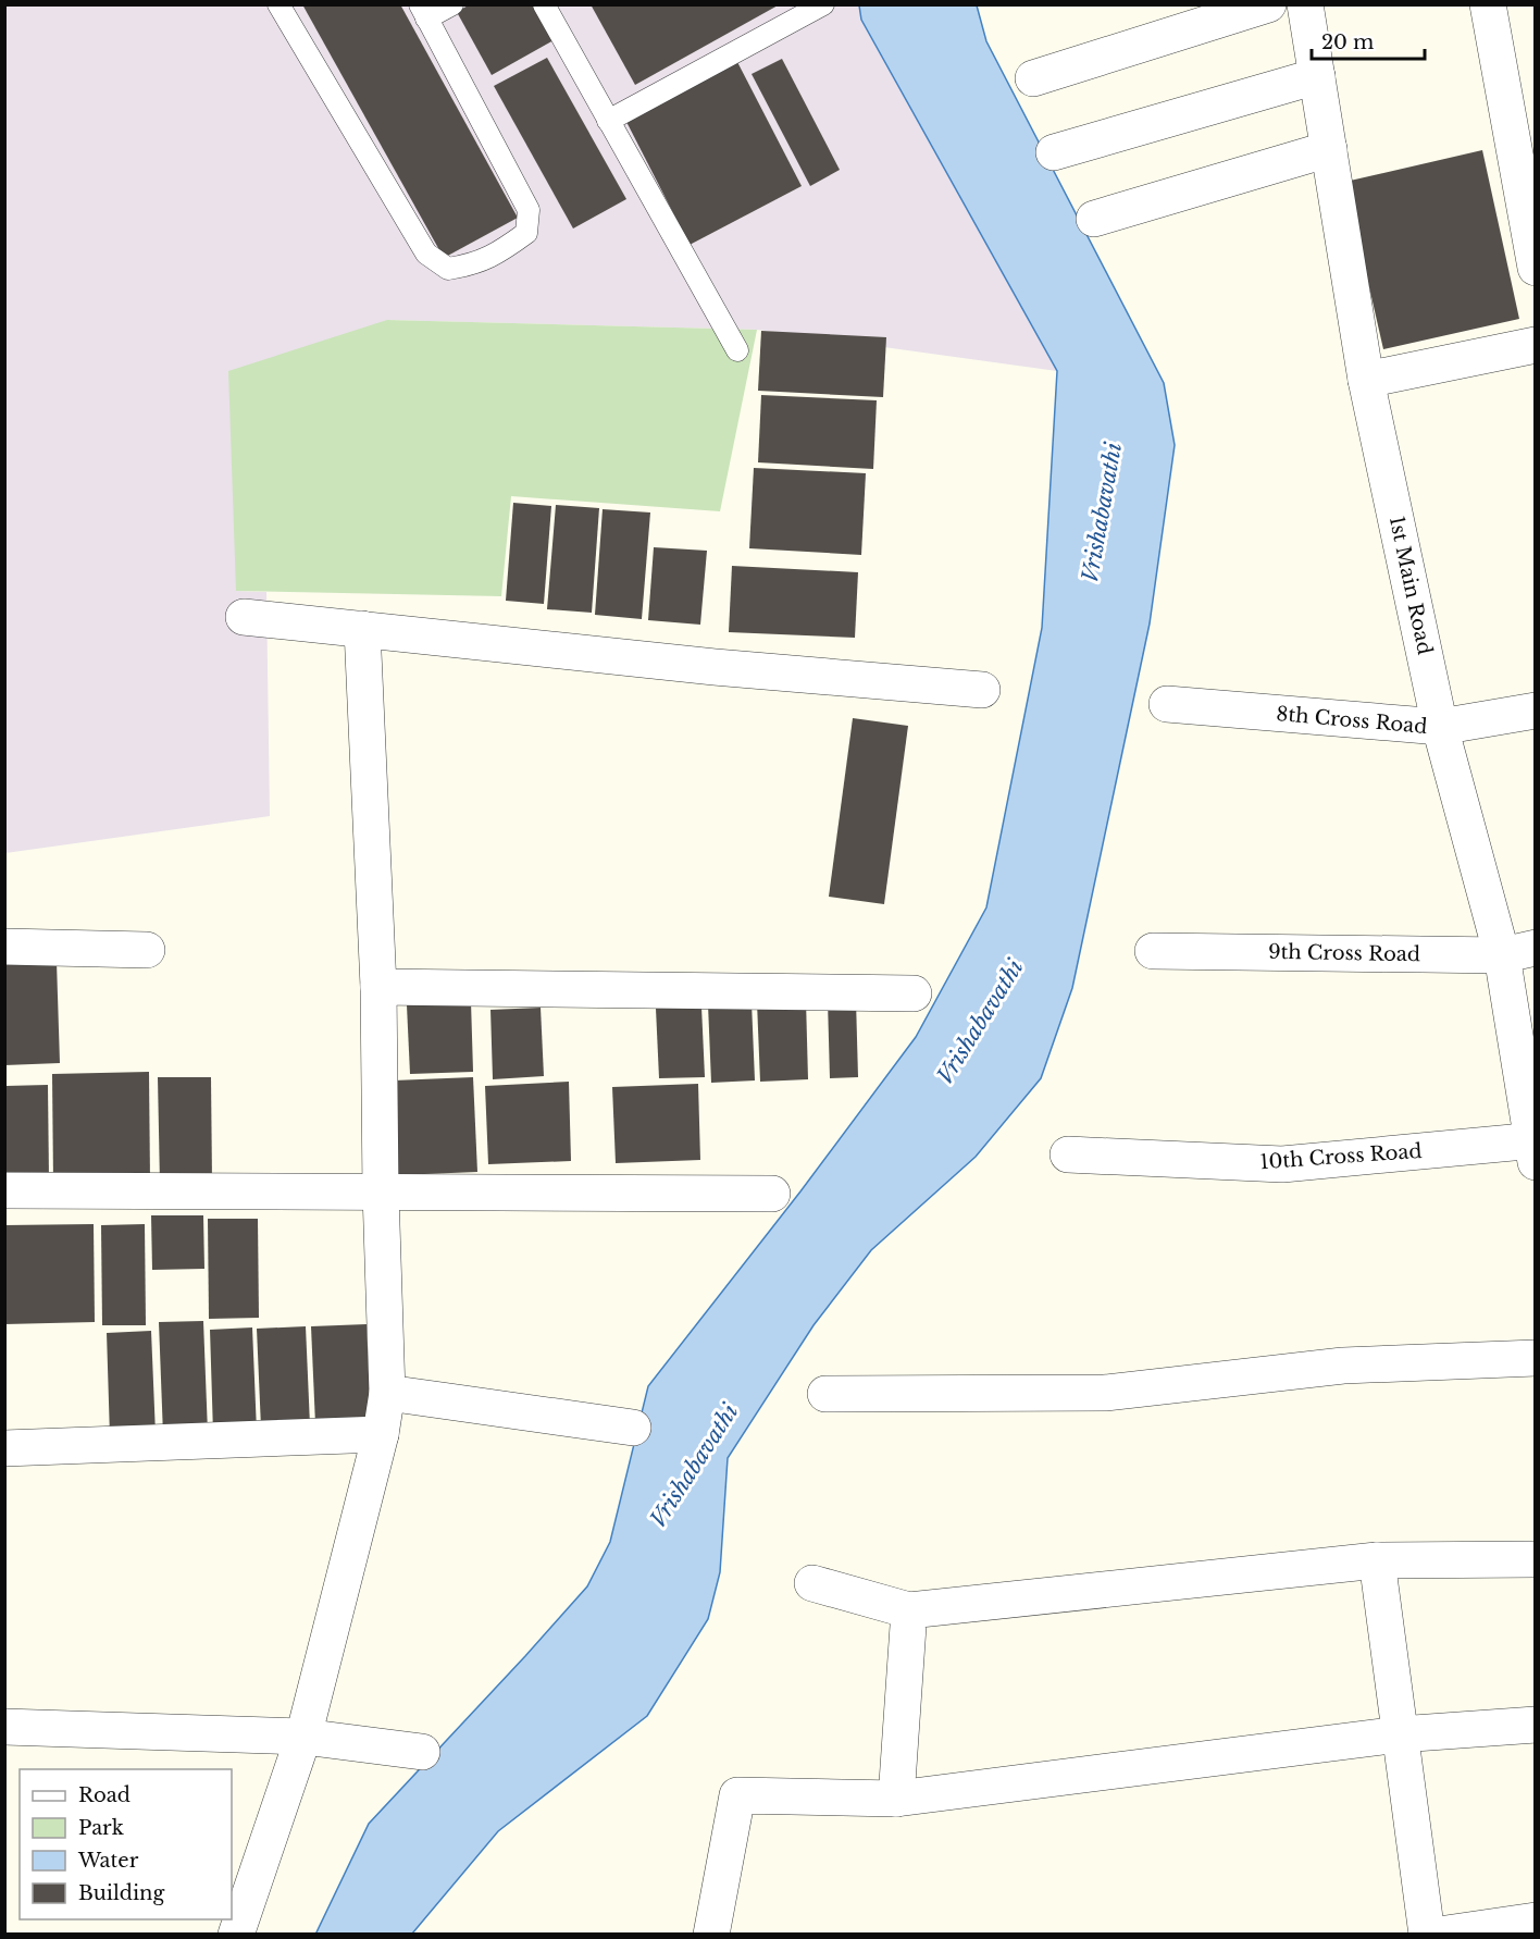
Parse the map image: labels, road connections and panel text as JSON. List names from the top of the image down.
{
  "streets": {
    "street": [
      "1st Main Road",
      "8th Cross Road",
      "9th Cross Road",
      "10th Cross Road"
    ]
  },
  "crossings": [
    ["1st Main Road", "8th Cross Road"],
    ["1st Main Road", "9th Cross Road"],
    ["1st Main Road", "10th Cross Road"]
  ],
  "water": ["Vrishabavathi"],
  "legend": [
    "Road",
    "Park",
    "Water",
    "Building"
  ],
  "scale_bar": "20 m"
}
